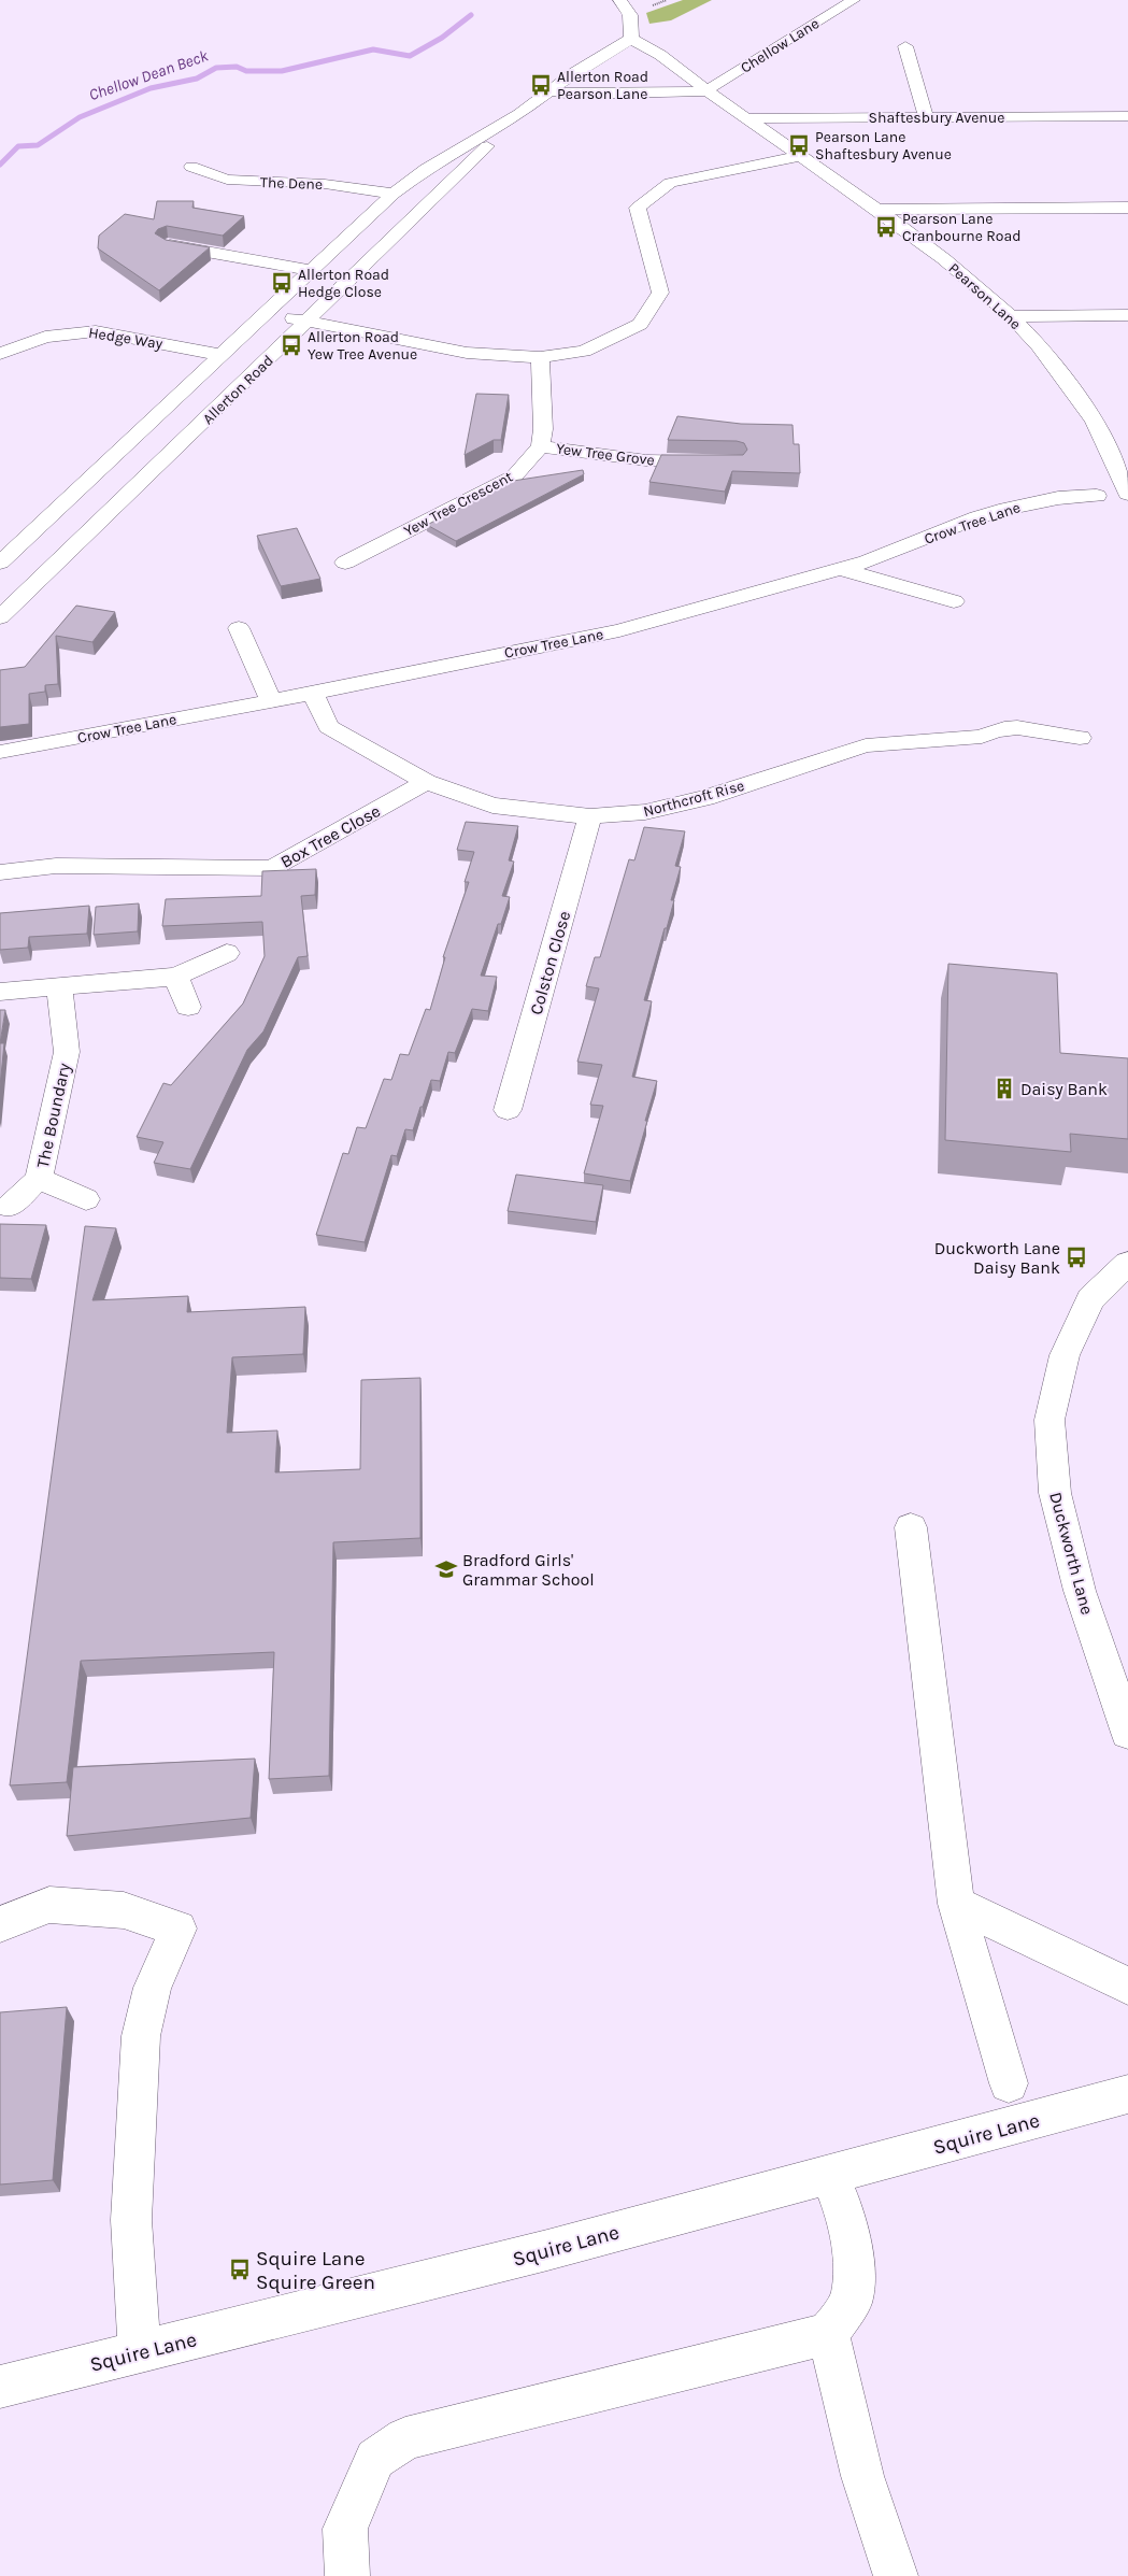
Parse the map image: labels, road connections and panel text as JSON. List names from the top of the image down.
{
  "streets": {
    "street": [
      "Chellow Lane",
      "Shaftesbury Avenue",
      "The Dene",
      "Pearson Lane",
      "Hedge Way",
      "Allerton Road",
      "Yew Tree Grove",
      "Yew Tree Crescent",
      "Crow Tree Lane",
      "Northcroft Rise",
      "Box Tree Close",
      "Colston Close",
      "The Boundary",
      "Duckworth Lane",
      "Squire Lane"
    ]
  },
  "crossings": [
    ["Chellow Lane", "Pearson Lane"],
    ["Shaftesbury Avenue", "Pearson Lane"],
    ["The Dene", "Allerton Road"],
    ["Pearson Lane", "Allerton Road"],
    ["Hedge Way", "Allerton Road"],
    ["Yew Tree Grove", "Yew Tree Crescent"],
    ["Crow Tree Lane", "Northcroft Rise"],
    ["Northcroft Rise", "Box Tree Close"],
    ["Northcroft Rise", "Colston Close"]
  ],
  "water": ["Chellow Dean Beck"],
  "places": {
    "bus stop": [
      "Allerton Road Pearson Lane",
      "Pearson Lane Shaftesbury Avenue",
      "Pearson Lane Cranbourne Road",
      "Allerton Road Hedge Close",
      "Allerton Road Yew Tree Avenue",
      "Duckworth Lane Daisy Bank",
      "Squire Lane Squire Green"
    ],
    "building": ["Daisy Bank"],
    "school or university": ["Bradford Girls' Grammar School"]
  }
}
